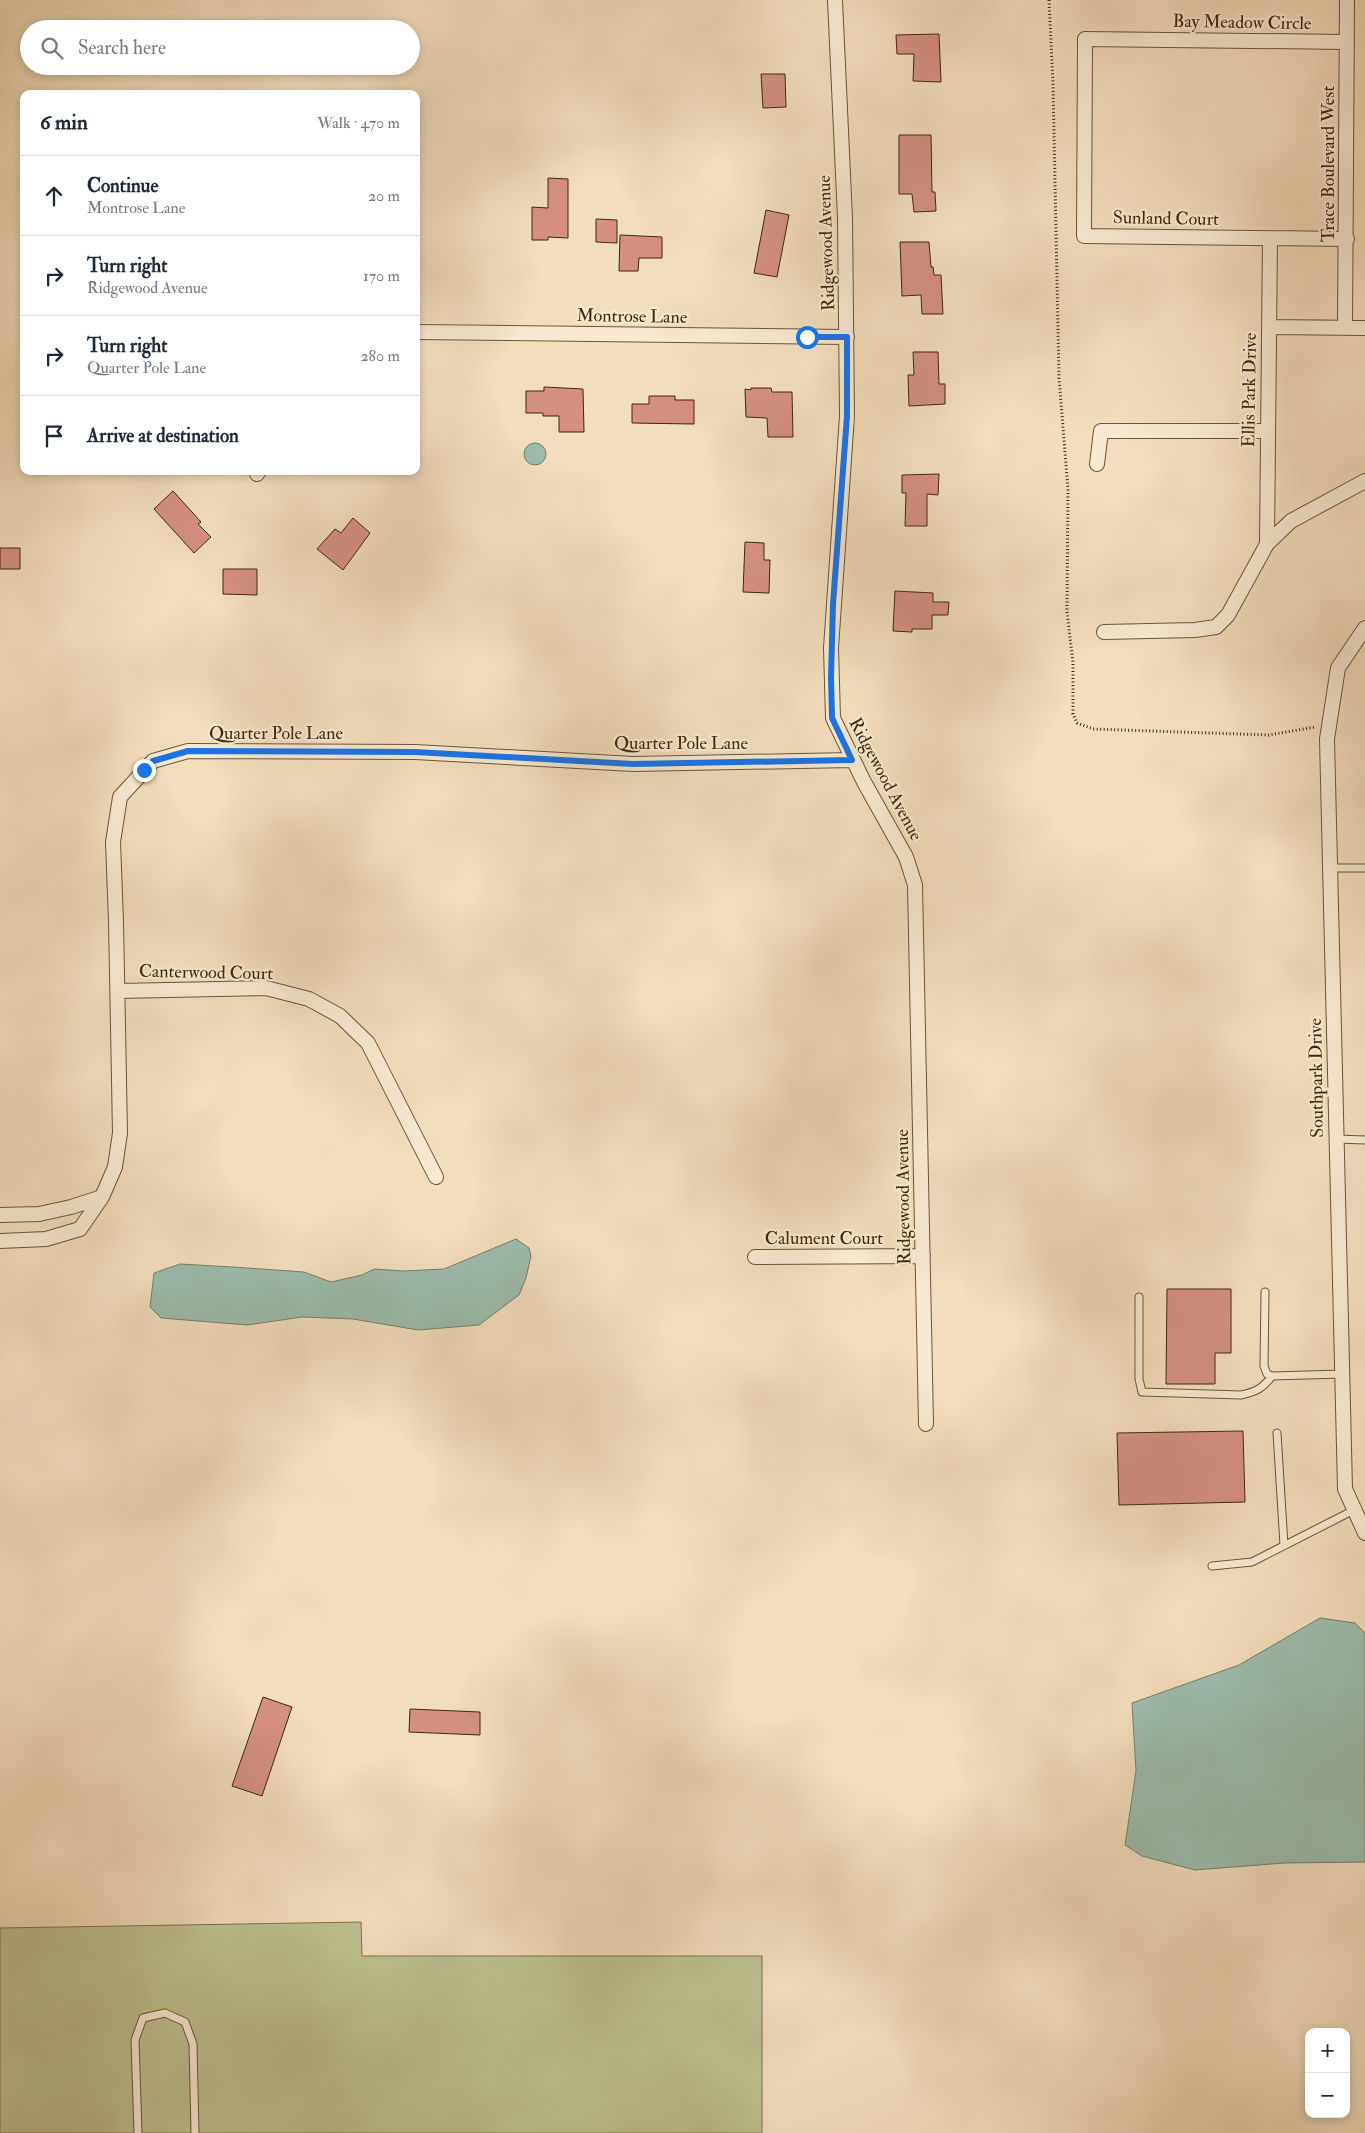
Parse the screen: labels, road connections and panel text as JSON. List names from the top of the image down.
{
  "streets": {
    "street": [
      "Bay Meadow Circle",
      "Trace Boulevard West",
      "Sunland Court",
      "Ridgewood Avenue",
      "Montrose Lane",
      "Ellis Park Drive",
      "Quarter Pole Lane",
      "Canterwood Court",
      "Southpark Drive",
      "Calument Court"
    ]
  },
  "crossings": [
    ["Bay Meadow Circle", "Trace Boulevard West"],
    ["Bay Meadow Circle", "Sunland Court"],
    ["Trace Boulevard West", "Sunland Court"],
    ["Sunland Court", "Ellis Park Drive"],
    ["Ridgewood Avenue", "Montrose Lane"],
    ["Ridgewood Avenue", "Quarter Pole Lane"],
    ["Ridgewood Avenue", "Calument Court"],
    ["Quarter Pole Lane", "Canterwood Court"]
  ],
  "page": {
    "search": "Search here",
    "heading": ["6 min", "Walk · 470 m"],
    "list": [
      ["Continue", "Montrose Lane", "20 m"],
      ["Turn right", "Ridgewood Avenue", "170 m"],
      ["Turn right", "Quarter Pole Lane", "280 m"],
      "Arrive at destination"
    ],
    "map_buttons": ["+", "−"]
  }
}
